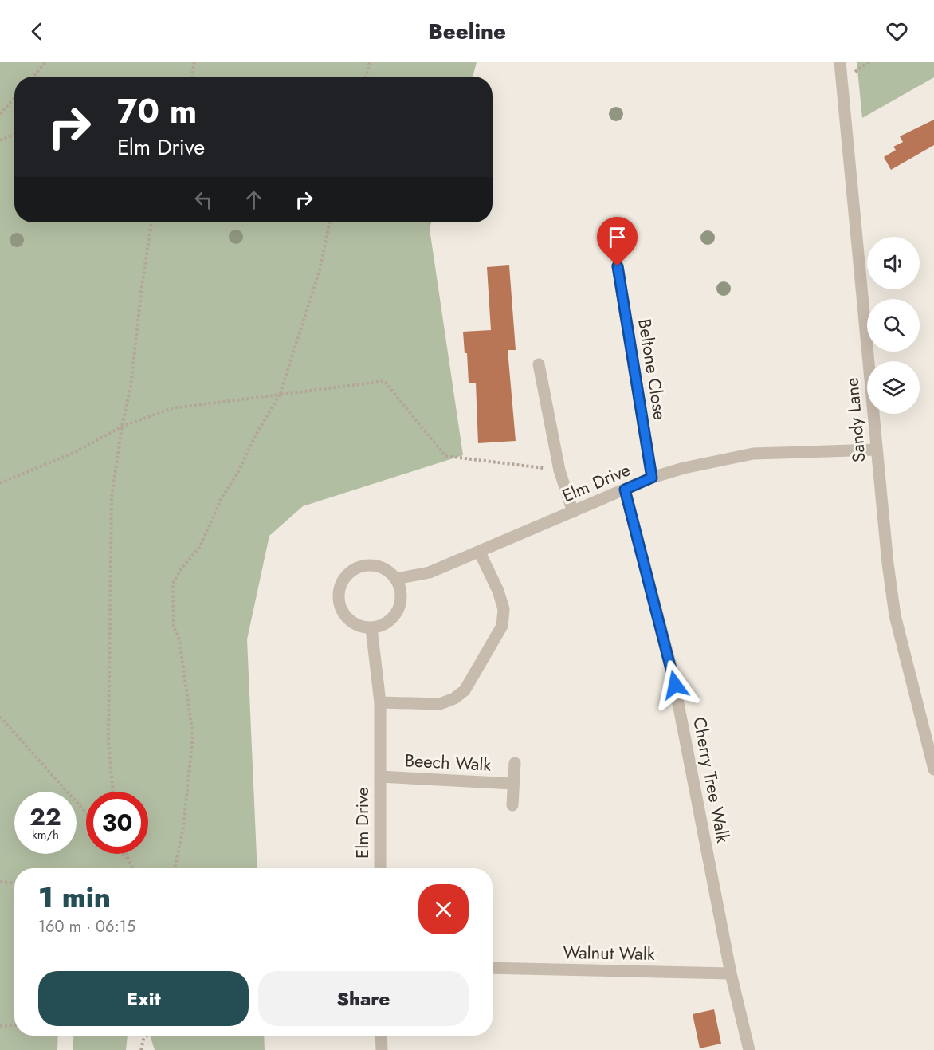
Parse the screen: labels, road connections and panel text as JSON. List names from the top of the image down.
{
  "streets": {
    "street": [
      "Beltone Close",
      "Sandy Lane",
      "Elm Drive",
      "Beech Walk",
      "Cherry Tree Walk",
      "Walnut Walk"
    ]
  },
  "crossings": [
    ["Beltone Close", "Elm Drive"],
    ["Sandy Lane", "Elm Drive"],
    ["Elm Drive", "Beech Walk"],
    ["Elm Drive", "Cherry Tree Walk"],
    ["Cherry Tree Walk", "Walnut Walk"]
  ],
  "page": {
    "header": "Beeline",
    "turn": ["70 m", "Elm Drive"],
    "speed": "22 km/h",
    "limit": "30",
    "heading": ["1 min", "160 m · 06:15"],
    "buttons": ["Exit", "Share"]
  }
}
